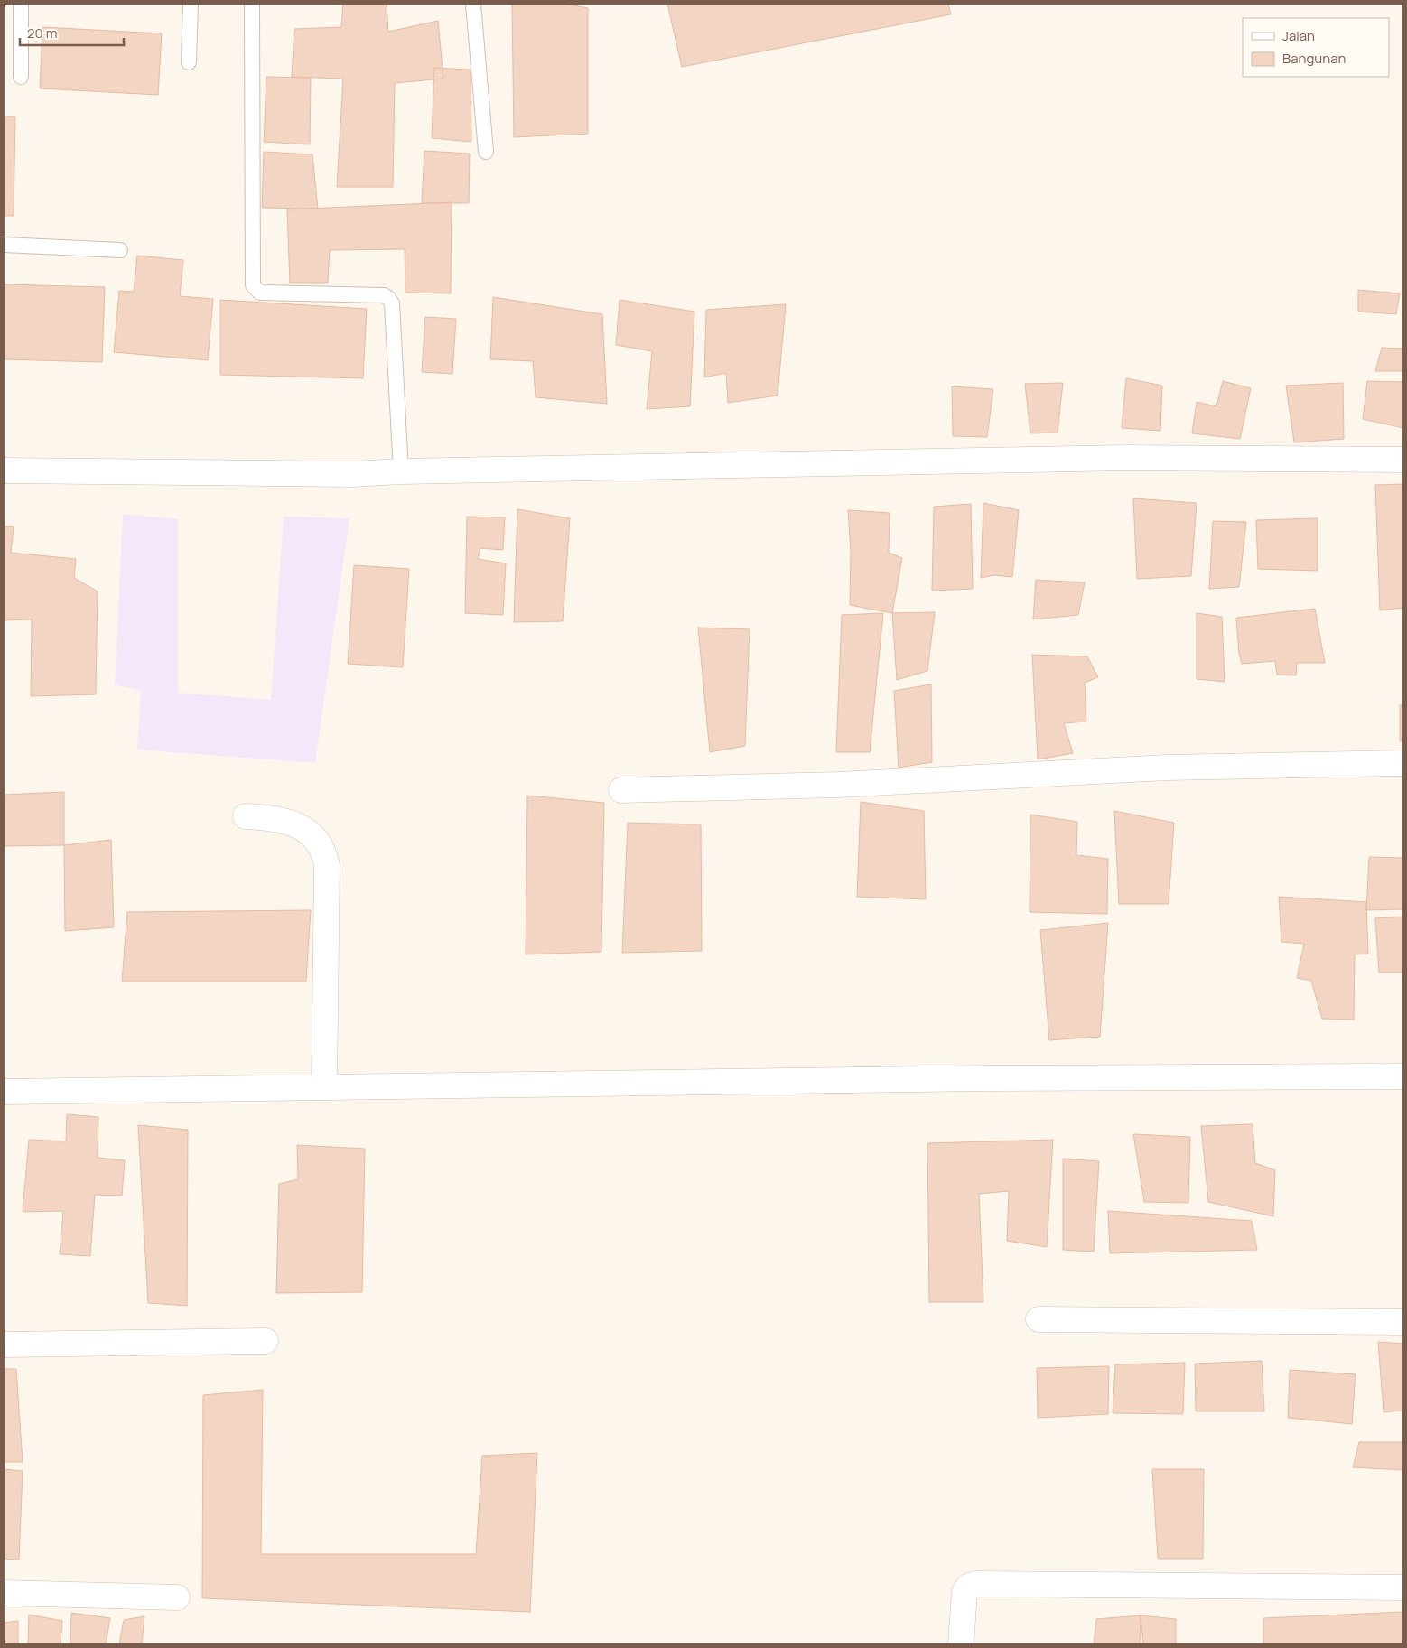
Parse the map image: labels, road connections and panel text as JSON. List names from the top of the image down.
{
  "legend": ["Jalan", "Bangunan"],
  "scale_bar": "20 m"
}
